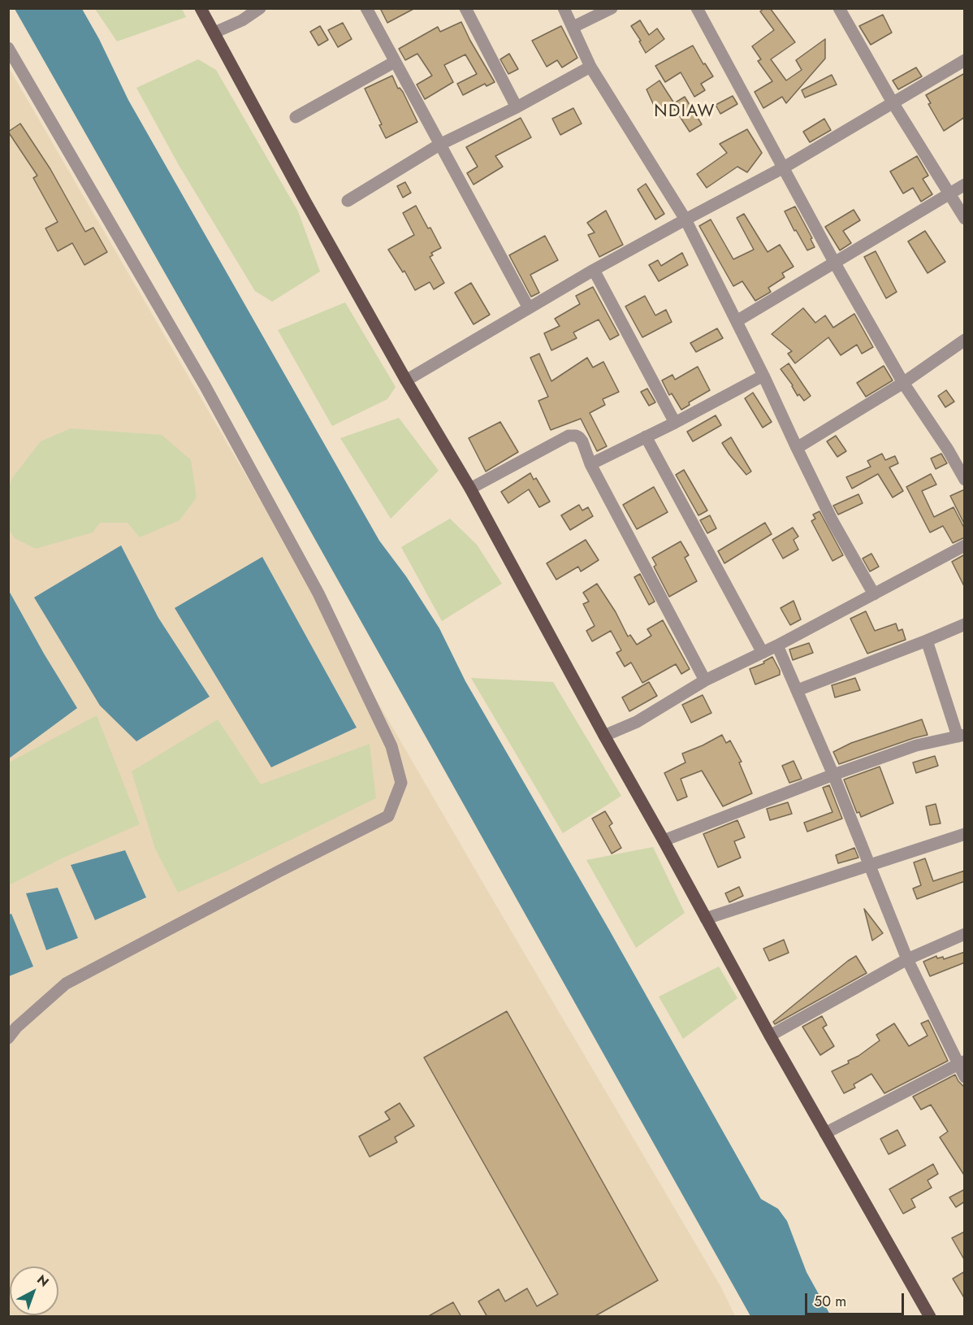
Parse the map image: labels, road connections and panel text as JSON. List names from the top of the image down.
{
  "districts": ["NDIAW"],
  "scale_bar": "50 m",
  "north": "top right"
}
